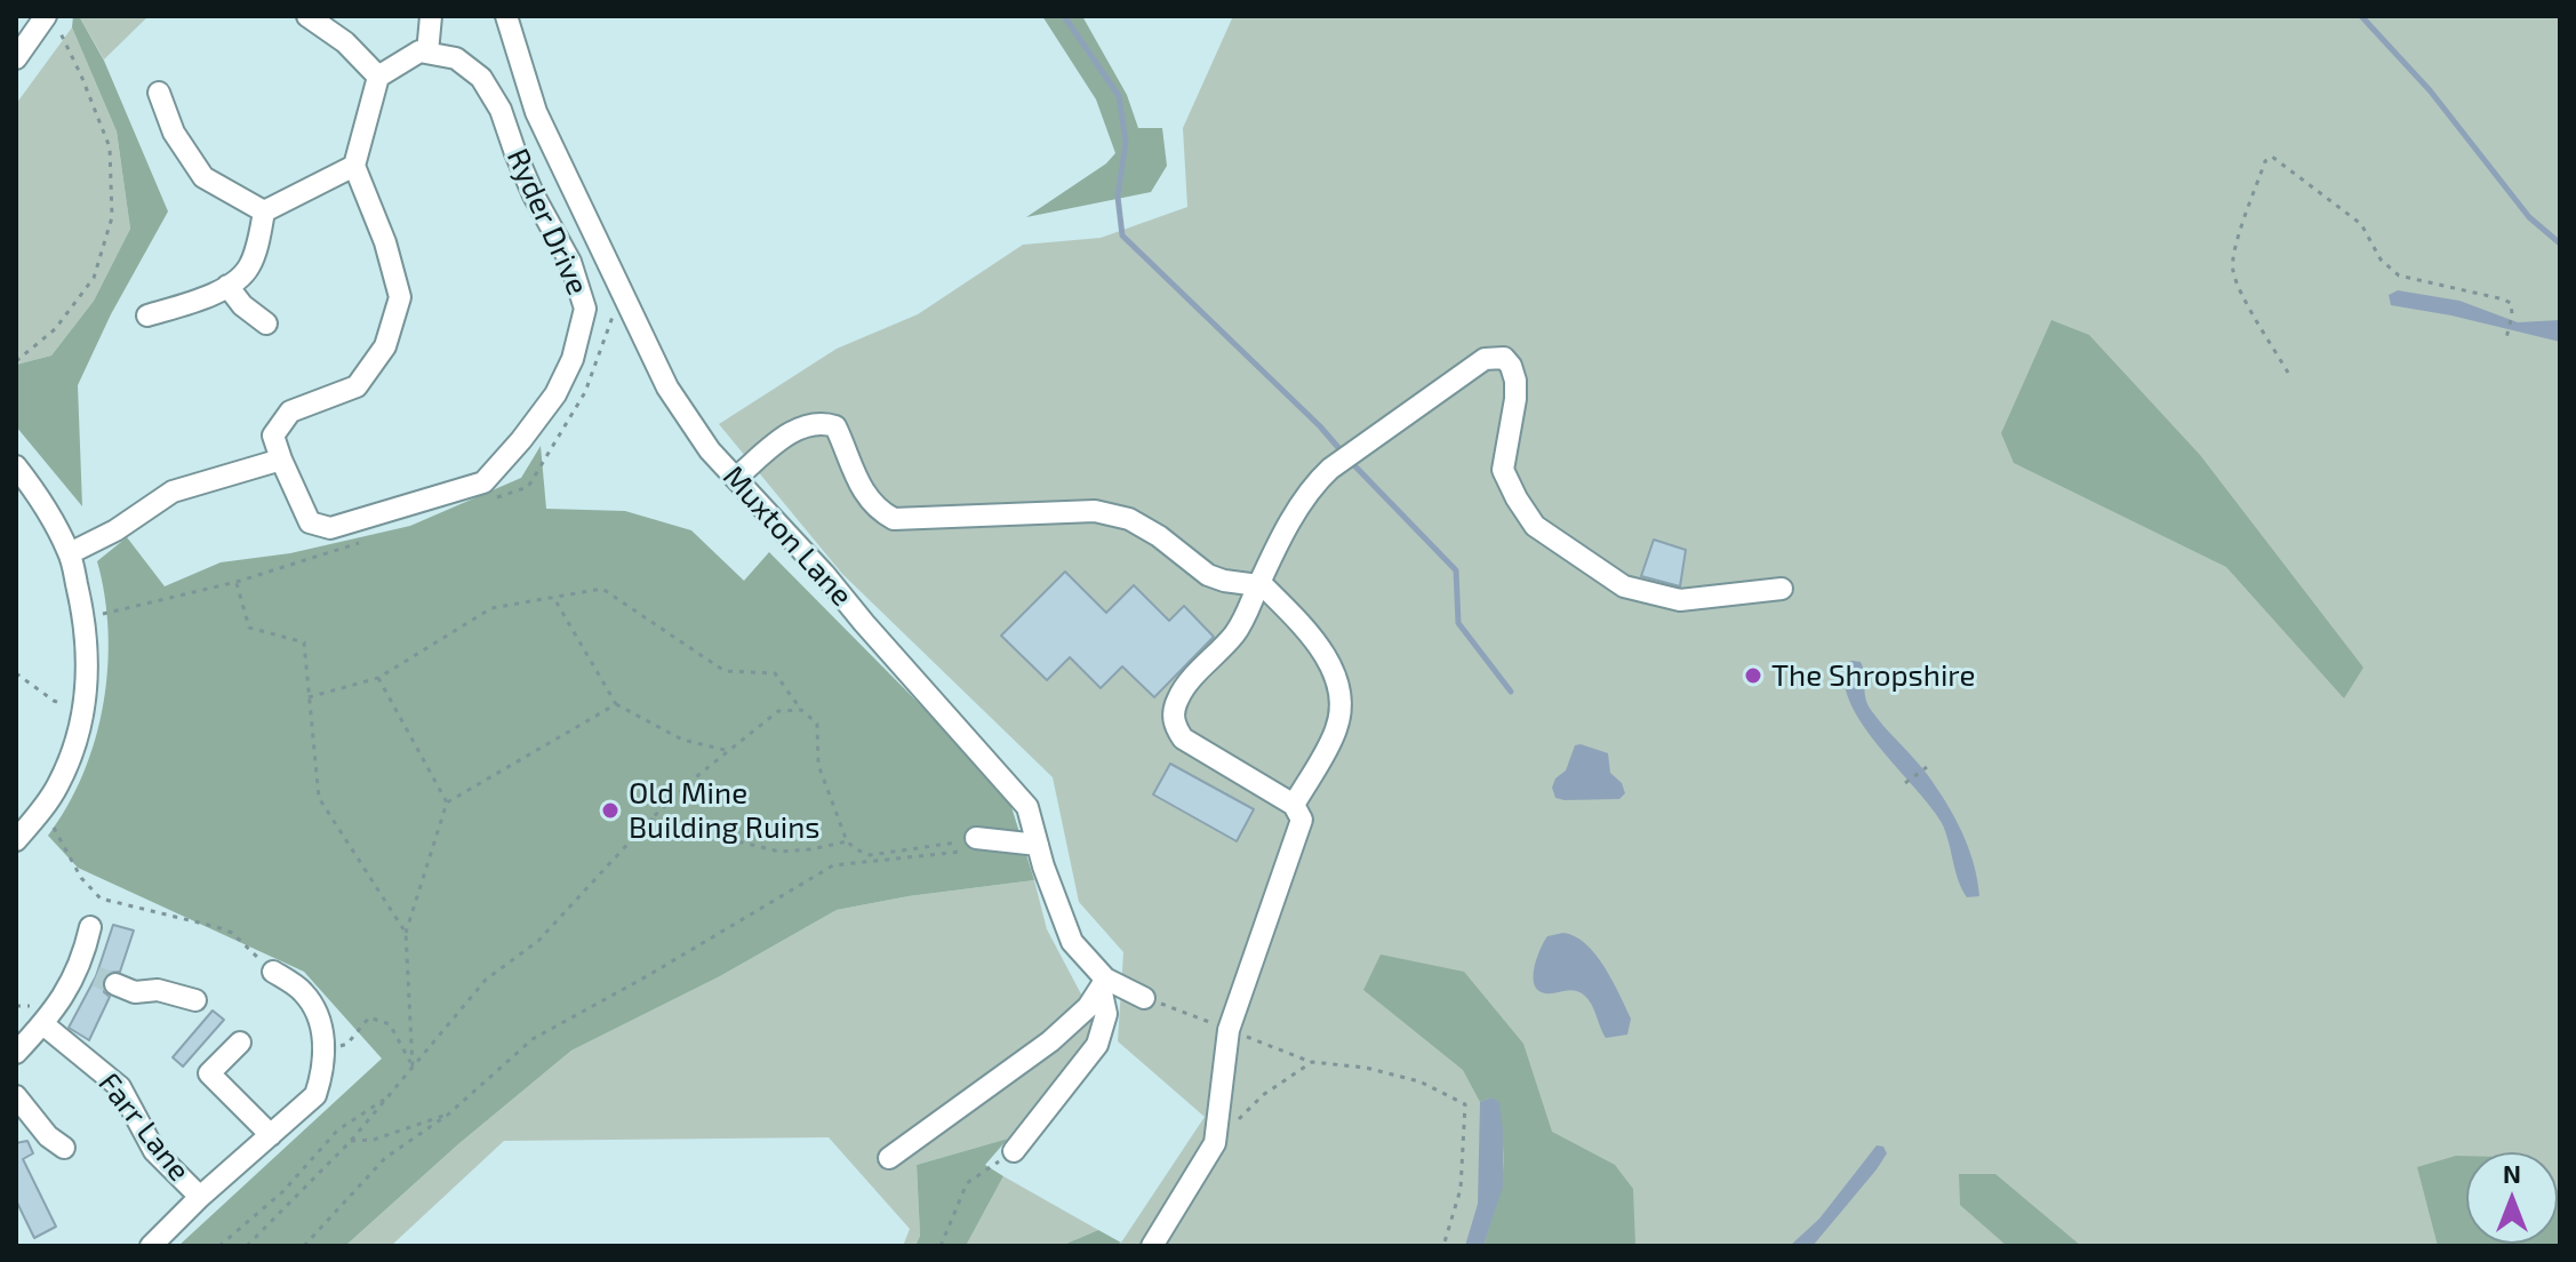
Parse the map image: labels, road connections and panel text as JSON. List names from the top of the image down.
{
  "streets": {
    "street": ["Ryder Drive", "Muxton Lane", "Farr Lane"]
  },
  "places": ["The Shropshire", "Old Mine Building Ruins"],
  "north": "top"
}
